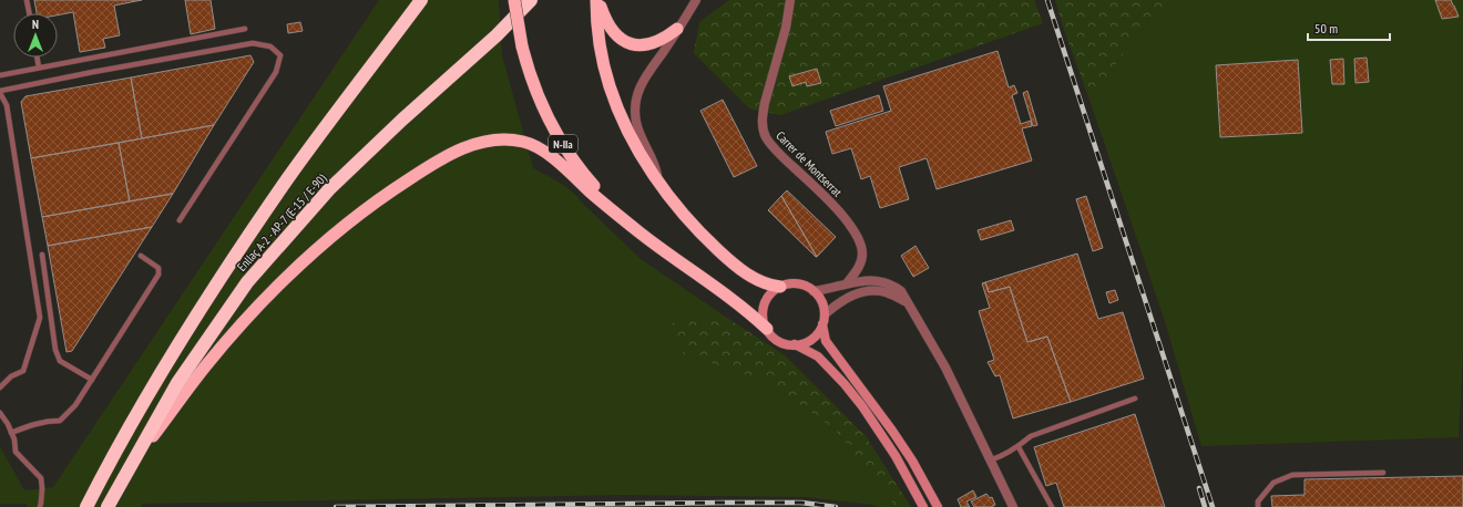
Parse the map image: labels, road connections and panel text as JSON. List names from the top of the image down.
{
  "streets": {
    "highway": ["N-IIa", "Enllaç A-2 - AP-7 (E-15 / E-90)"],
    "street": ["Carrer de Montserrat"]
  },
  "scale_bar": "50 m",
  "north": "top"
}
